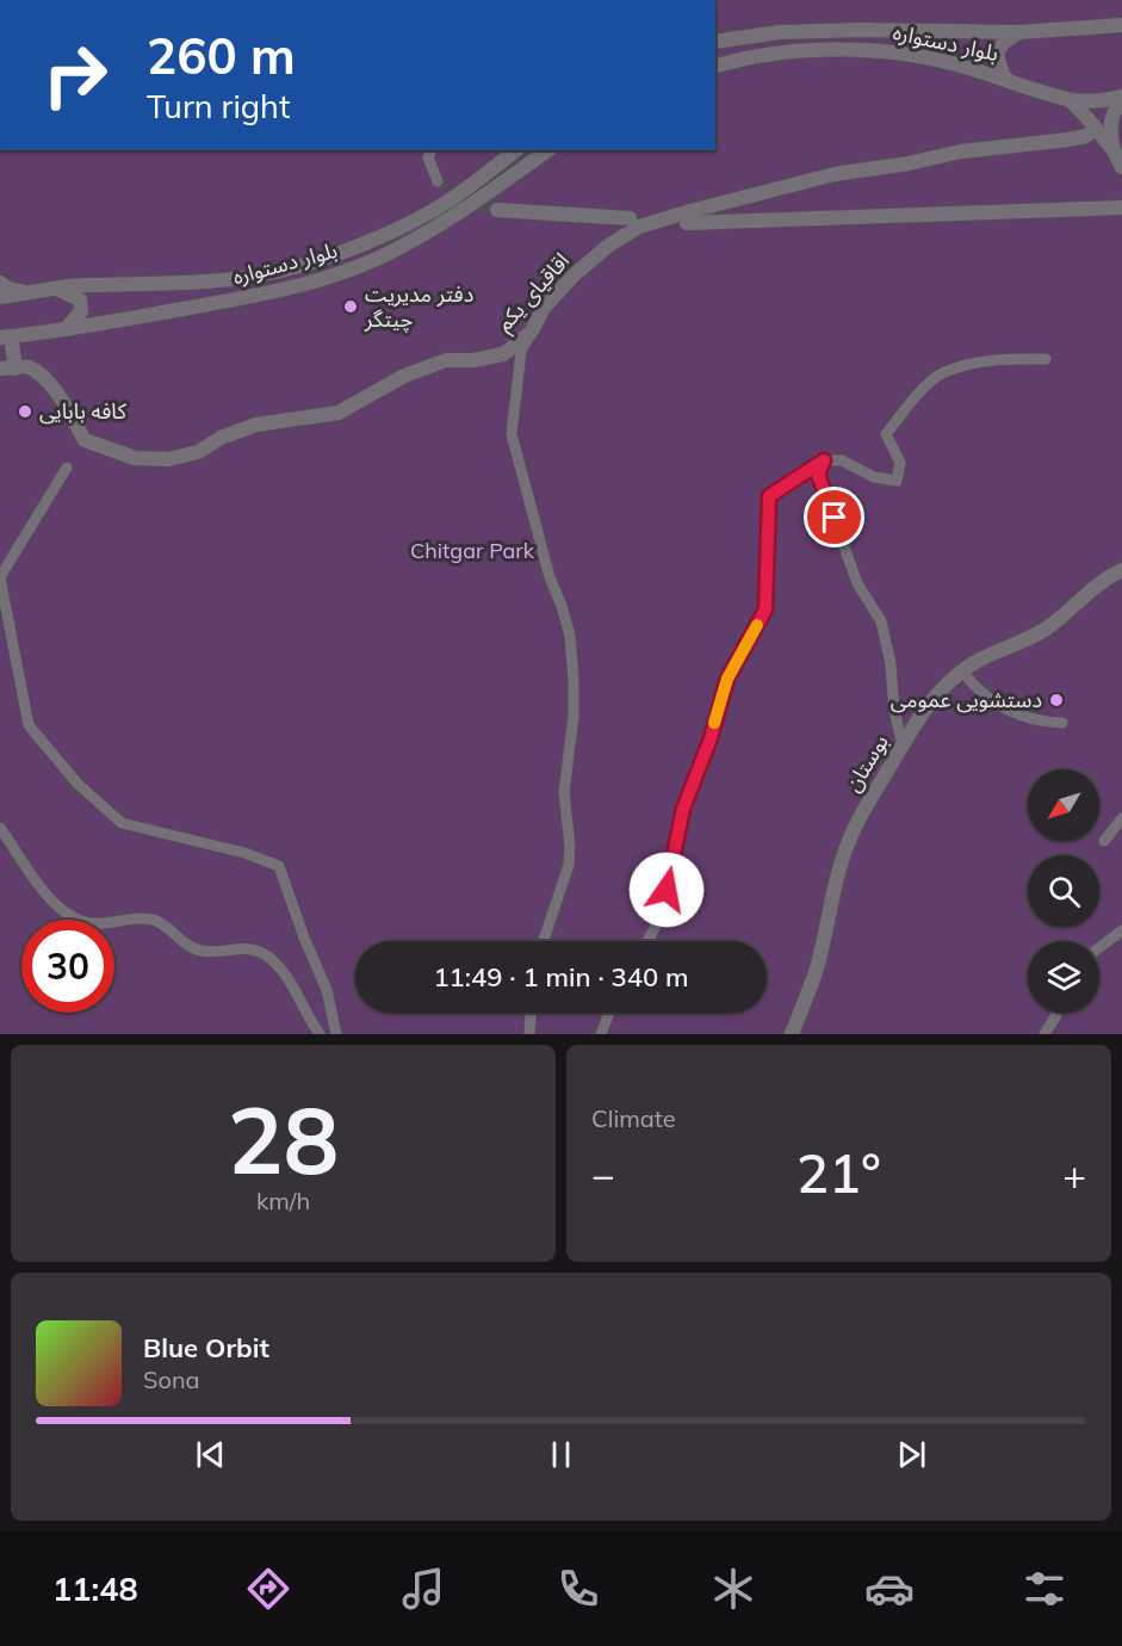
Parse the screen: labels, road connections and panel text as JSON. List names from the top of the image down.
{
  "streets": {
    "street": ["بلوار دستواره", "اقاقیای یکم", "بوستان"]
  },
  "parks": ["Chitgar Park"],
  "places": ["دفتر مدیریت چیتگر", "کافه بابایی", "دستشویی عمومی"],
  "north": "bottom left",
  "page": {
    "turn": ["260 m", "Turn right"],
    "limit": "30",
    "trip": "11:49 · 1 min · 340 m",
    "tile": [
      ["28", "km/h"],
      "Climate"
    ],
    "heat": ["−", "21°", "+"],
    "song": ["Blue Orbit", "Sona"],
    "tabs": "11:48"
  }
}
